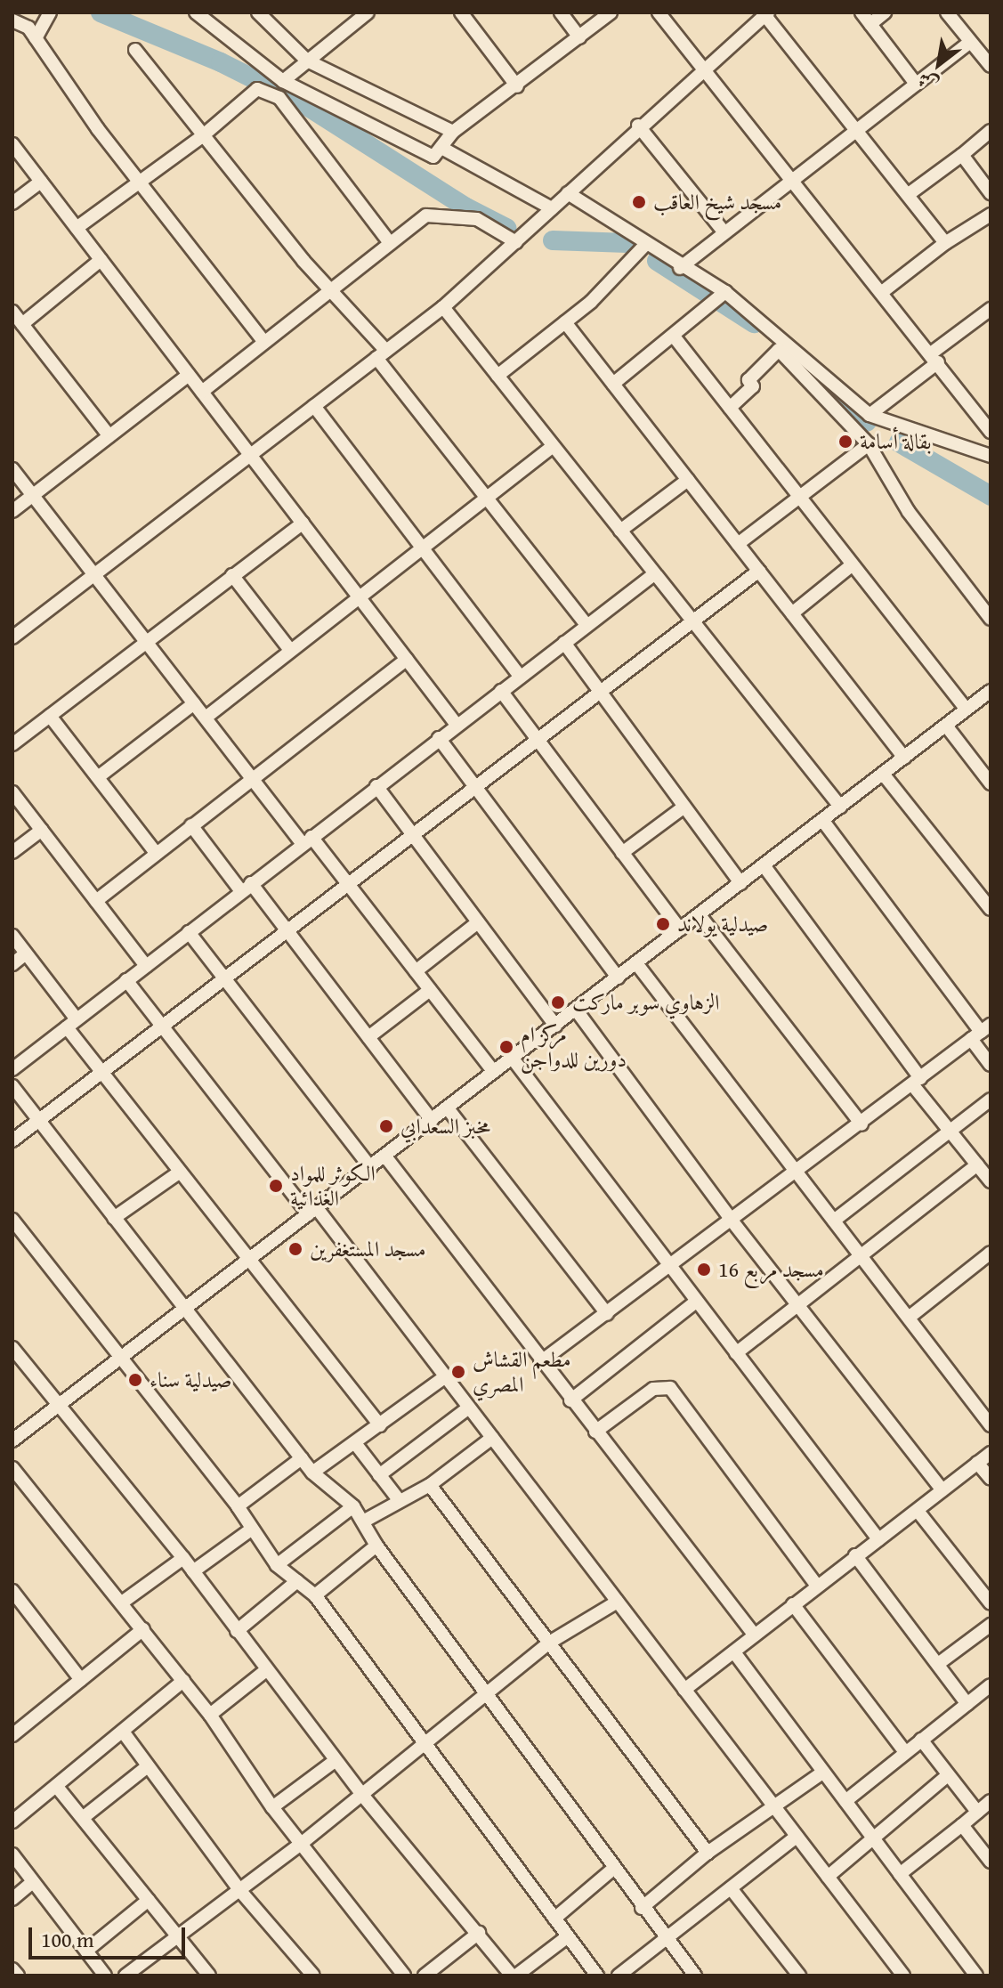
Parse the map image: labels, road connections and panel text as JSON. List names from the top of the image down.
{
  "places": [
    "مسجد شيخ العاقب",
    "بقالة أسامة",
    "صيدلية يولاند",
    "الزهاوي سوبر ماركت",
    "مركز ام دورين للدواجن",
    "مخبز السعدابي",
    "الكوثر للمواد الغذائية",
    "مسجد المستغفرين",
    "مسجد مربع 16",
    "مطعم القشاش المصري",
    "صيدلية سناء"
  ],
  "scale_bar": "100 m",
  "north": "bottom left"
}
